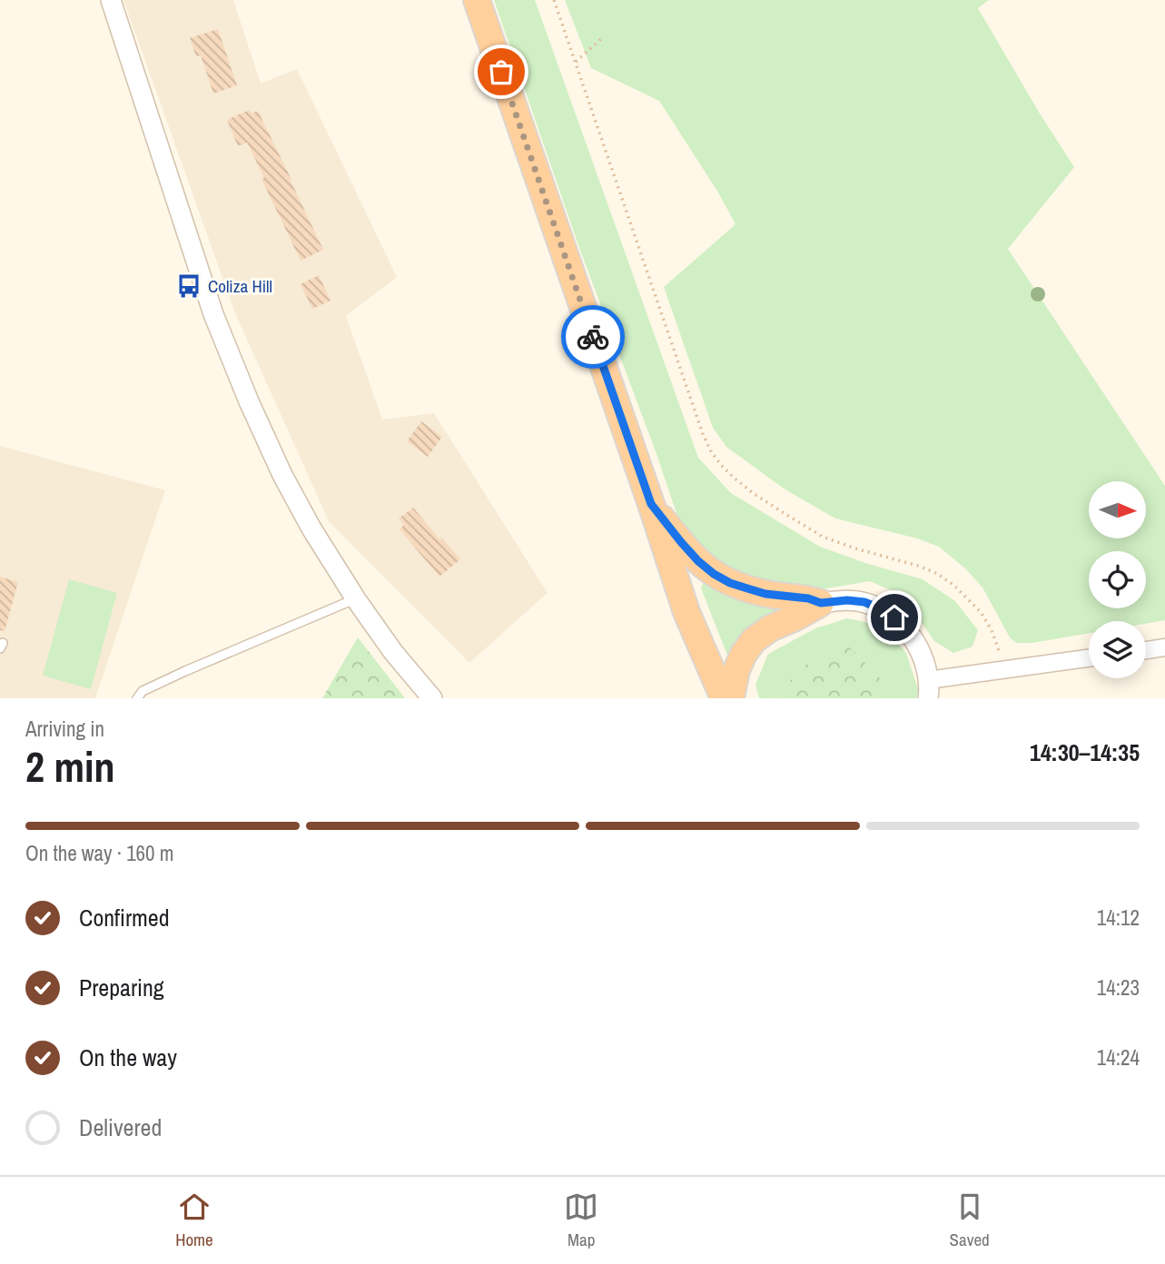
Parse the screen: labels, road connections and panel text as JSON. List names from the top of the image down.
{
  "places": {
    "bus stop": ["Coliza Hill"]
  },
  "north": "right",
  "page": {
    "heading": ["2 min", "Arriving in", "14:30–14:35"],
    "bar": "On the way · 160 m",
    "list": [
      ["Confirmed", "14:12"],
      ["Preparing", "14:23"],
      ["On the way", "14:24"],
      "Delivered"
    ],
    "tabs": ["Home", "Map", "Saved"]
  }
}
